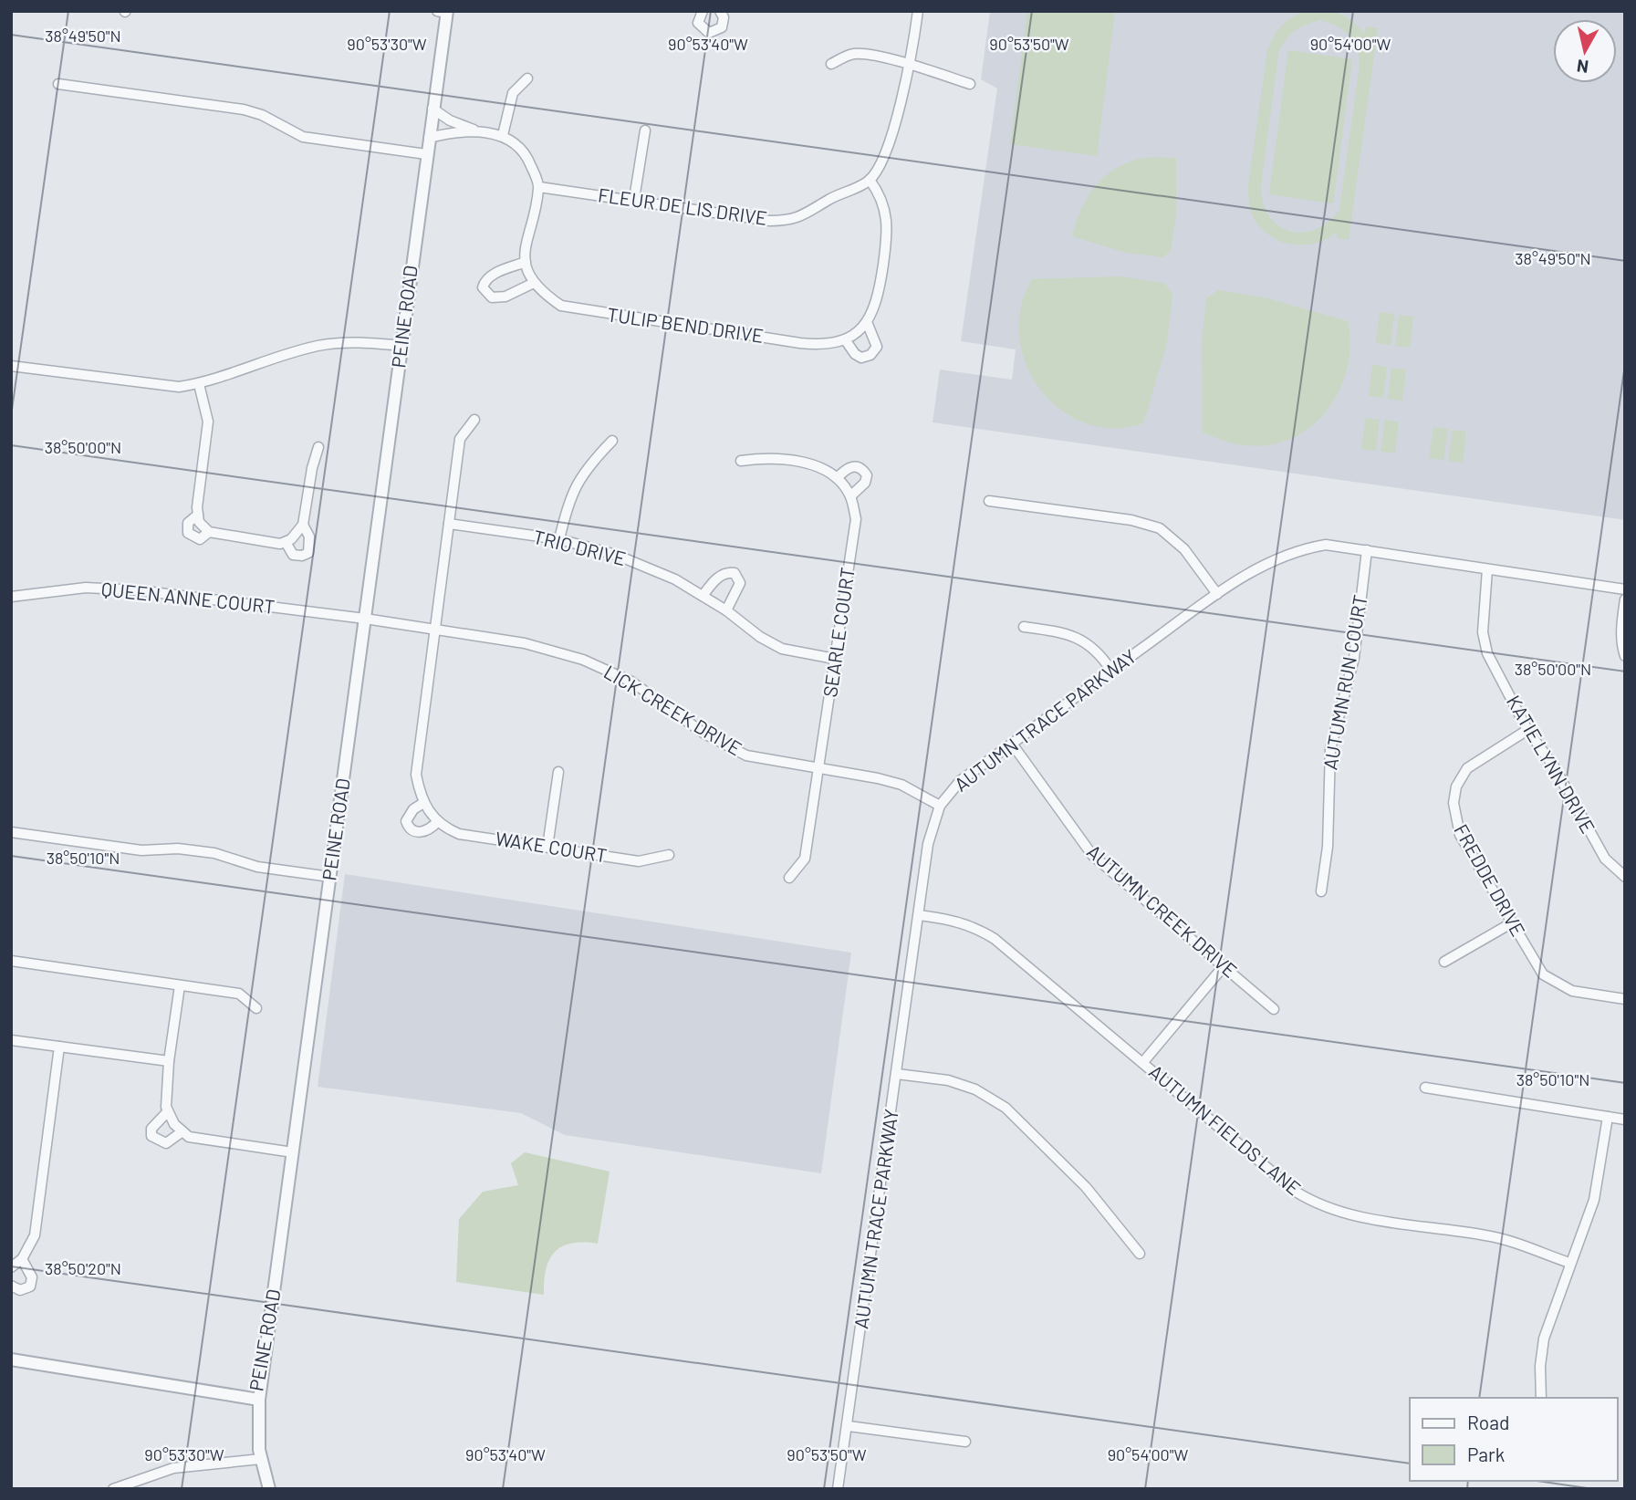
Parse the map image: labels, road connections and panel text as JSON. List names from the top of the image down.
{
  "streets": {
    "street": [
      "FLEUR DE LIS DRIVE",
      "PEINE ROAD",
      "TULIP BEND DRIVE",
      "TRIO DRIVE",
      "QUEEN ANNE COURT",
      "SEARLE COURT",
      "AUTUMN RUN COURT",
      "LICK CREEK DRIVE",
      "AUTUMN TRACE PARKWAY",
      "KATIE LYNN DRIVE",
      "WAKE COURT",
      "FREDDE DRIVE",
      "AUTUMN CREEK DRIVE",
      "AUTUMN FIELDS LANE"
    ]
  },
  "crossings": [
    ["FLEUR DE LIS DRIVE", "TULIP BEND DRIVE"],
    ["PEINE ROAD", "QUEEN ANNE COURT"],
    ["PEINE ROAD", "LICK CREEK DRIVE"],
    ["TRIO DRIVE", "SEARLE COURT"],
    ["TRIO DRIVE", "WAKE COURT"],
    ["QUEEN ANNE COURT", "LICK CREEK DRIVE"],
    ["SEARLE COURT", "LICK CREEK DRIVE"],
    ["AUTUMN RUN COURT", "AUTUMN TRACE PARKWAY"],
    ["LICK CREEK DRIVE", "AUTUMN TRACE PARKWAY"],
    ["LICK CREEK DRIVE", "WAKE COURT"],
    ["AUTUMN TRACE PARKWAY", "KATIE LYNN DRIVE"],
    ["AUTUMN TRACE PARKWAY", "AUTUMN CREEK DRIVE"],
    ["AUTUMN TRACE PARKWAY", "AUTUMN FIELDS LANE"],
    ["KATIE LYNN DRIVE", "FREDDE DRIVE"]
  ],
  "legend": ["Road", "Park"],
  "north": "bottom",
  "coordinates": [
    "38°49'50\"N",
    "90°53'30\"W",
    "90°53'40\"W",
    "90°53'50\"W",
    "90°54'00\"W",
    "38°50'00\"N",
    "38°50'10\"N",
    "38°50'20\"N"
  ]
}
